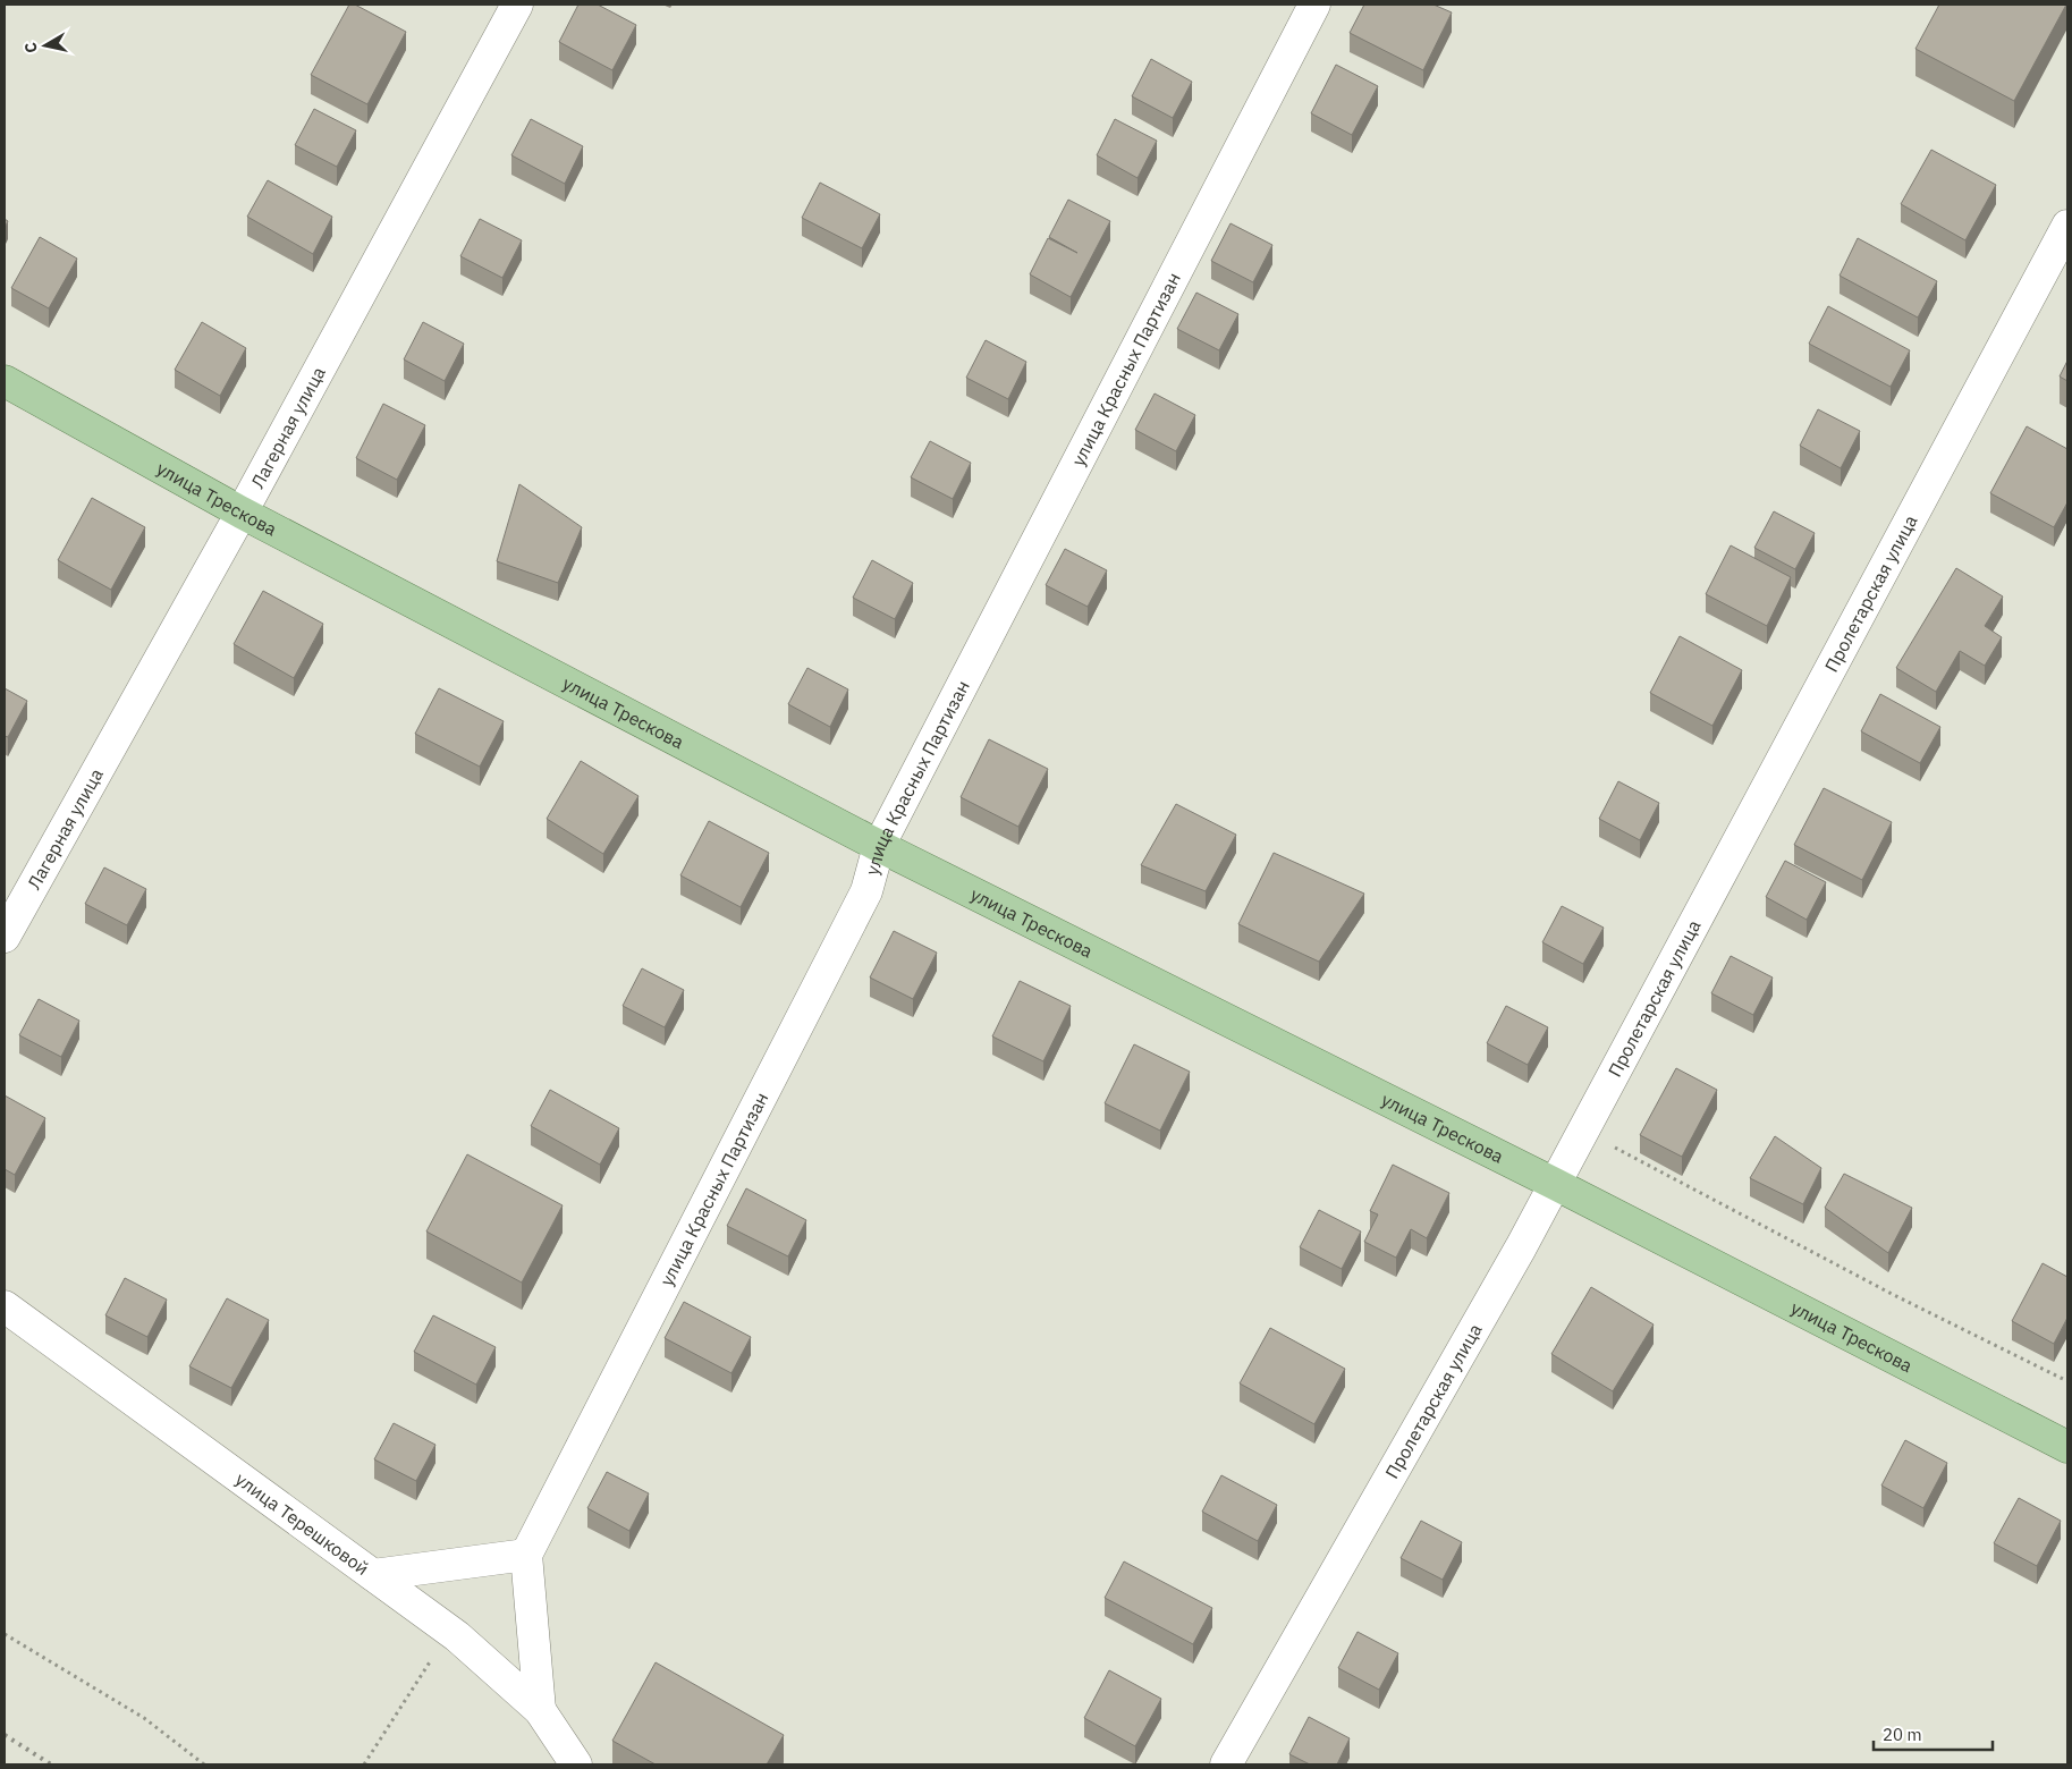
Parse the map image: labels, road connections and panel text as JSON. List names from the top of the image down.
{
  "streets": {
    "main road": ["улица Трескова"],
    "street": [
      "улица Красных Партизан",
      "Лагерная улица",
      "Пролетарская улица",
      "улица Терешковой"
    ]
  },
  "crossings": [
    ["улица Красных Партизан", "улица Трескова"],
    ["Лагерная улица", "улица Трескова"],
    ["улица Трескова", "Пролетарская улица"]
  ],
  "scale_bar": "20 m",
  "north": "left"
}
